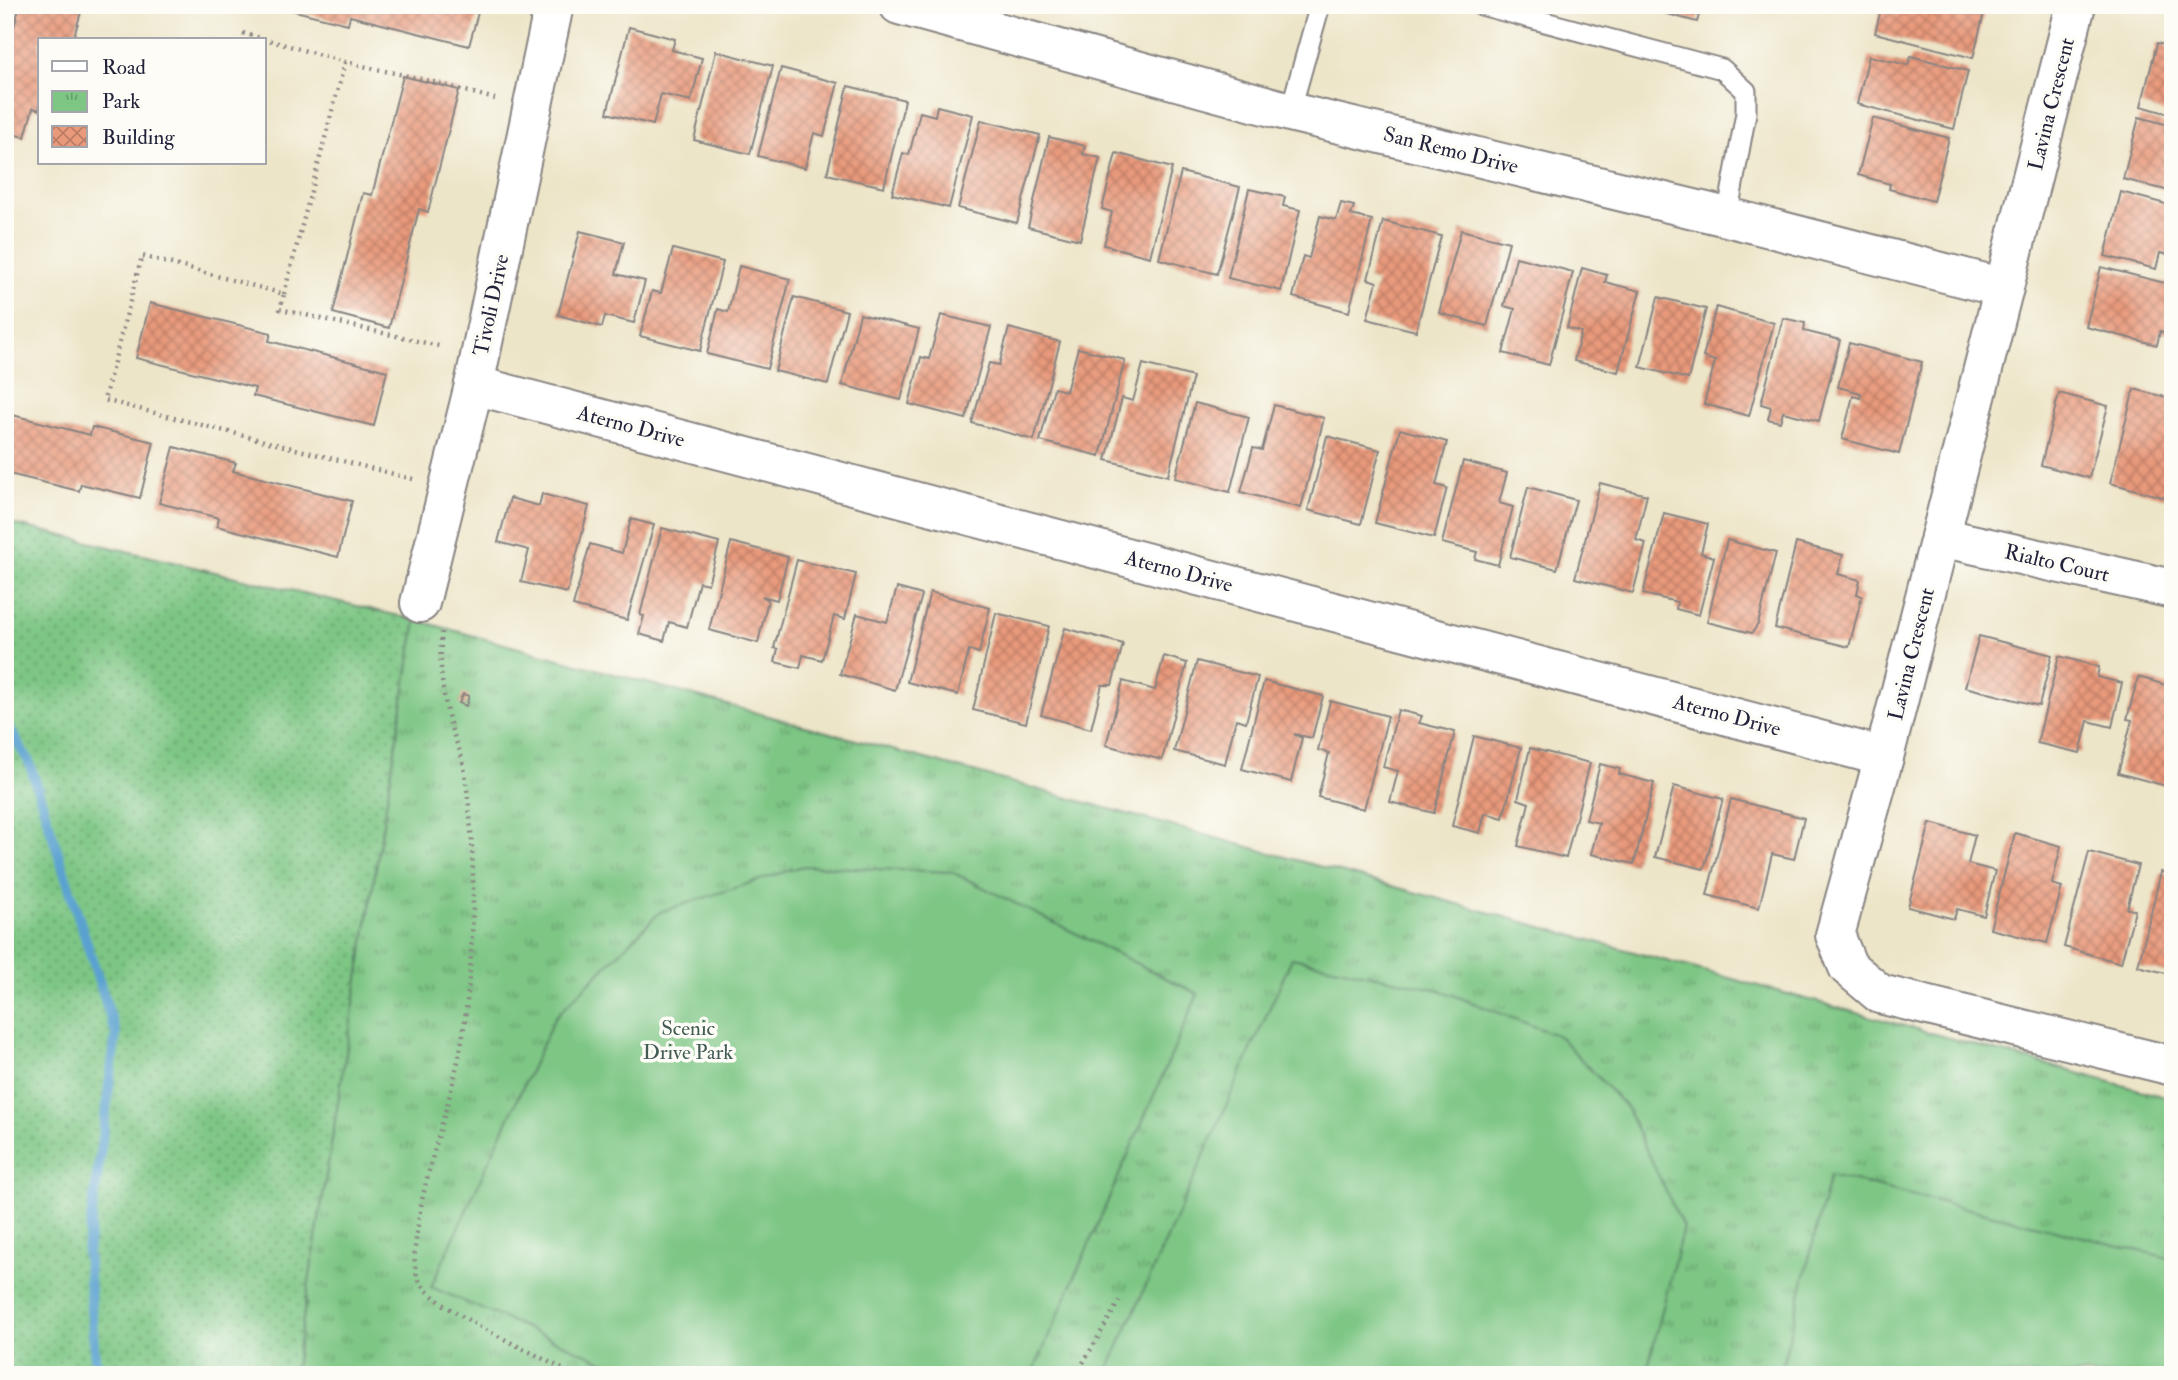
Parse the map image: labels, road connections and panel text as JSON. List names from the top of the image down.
{
  "streets": {
    "street": [
      "Lavina Crescent",
      "San Remo Drive",
      "Tivoli Drive",
      "Aterno Drive",
      "Rialto Court"
    ]
  },
  "crossings": [
    ["Lavina Crescent", "San Remo Drive"],
    ["Lavina Crescent", "Aterno Drive"],
    ["Lavina Crescent", "Rialto Court"],
    ["Tivoli Drive", "Aterno Drive"]
  ],
  "parks": ["Scenic Drive Park"],
  "legend": ["Road", "Park", "Building"]
}
